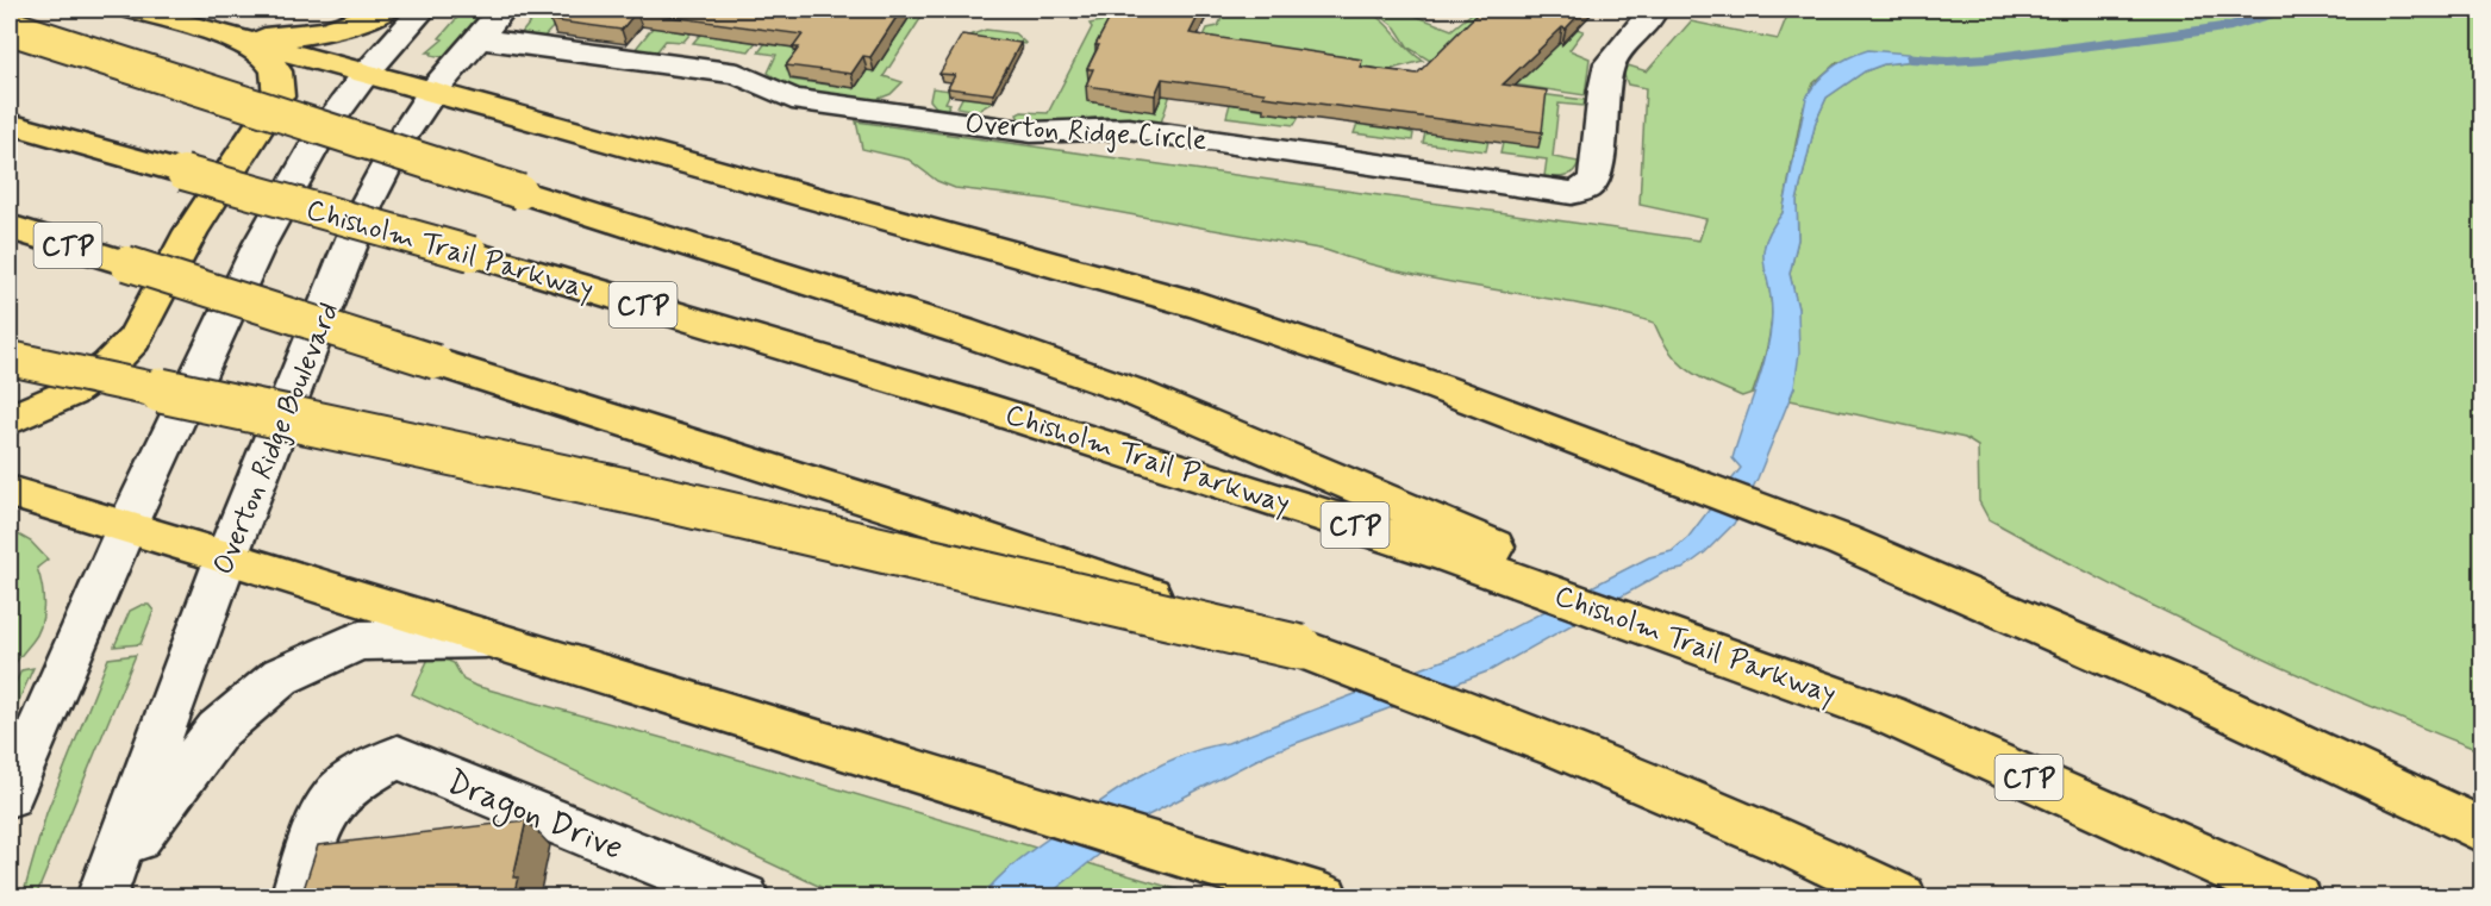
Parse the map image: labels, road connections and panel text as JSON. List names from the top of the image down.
{
  "streets": {
    "main road": ["CTP", "Chisholm Trail Parkway"],
    "street": ["Overton Ridge Circle", "Overton Ridge Boulevard", "Dragon Drive"]
  },
  "crossings": [
    ["Overton Ridge Circle", "Overton Ridge Boulevard"]
  ]
}
